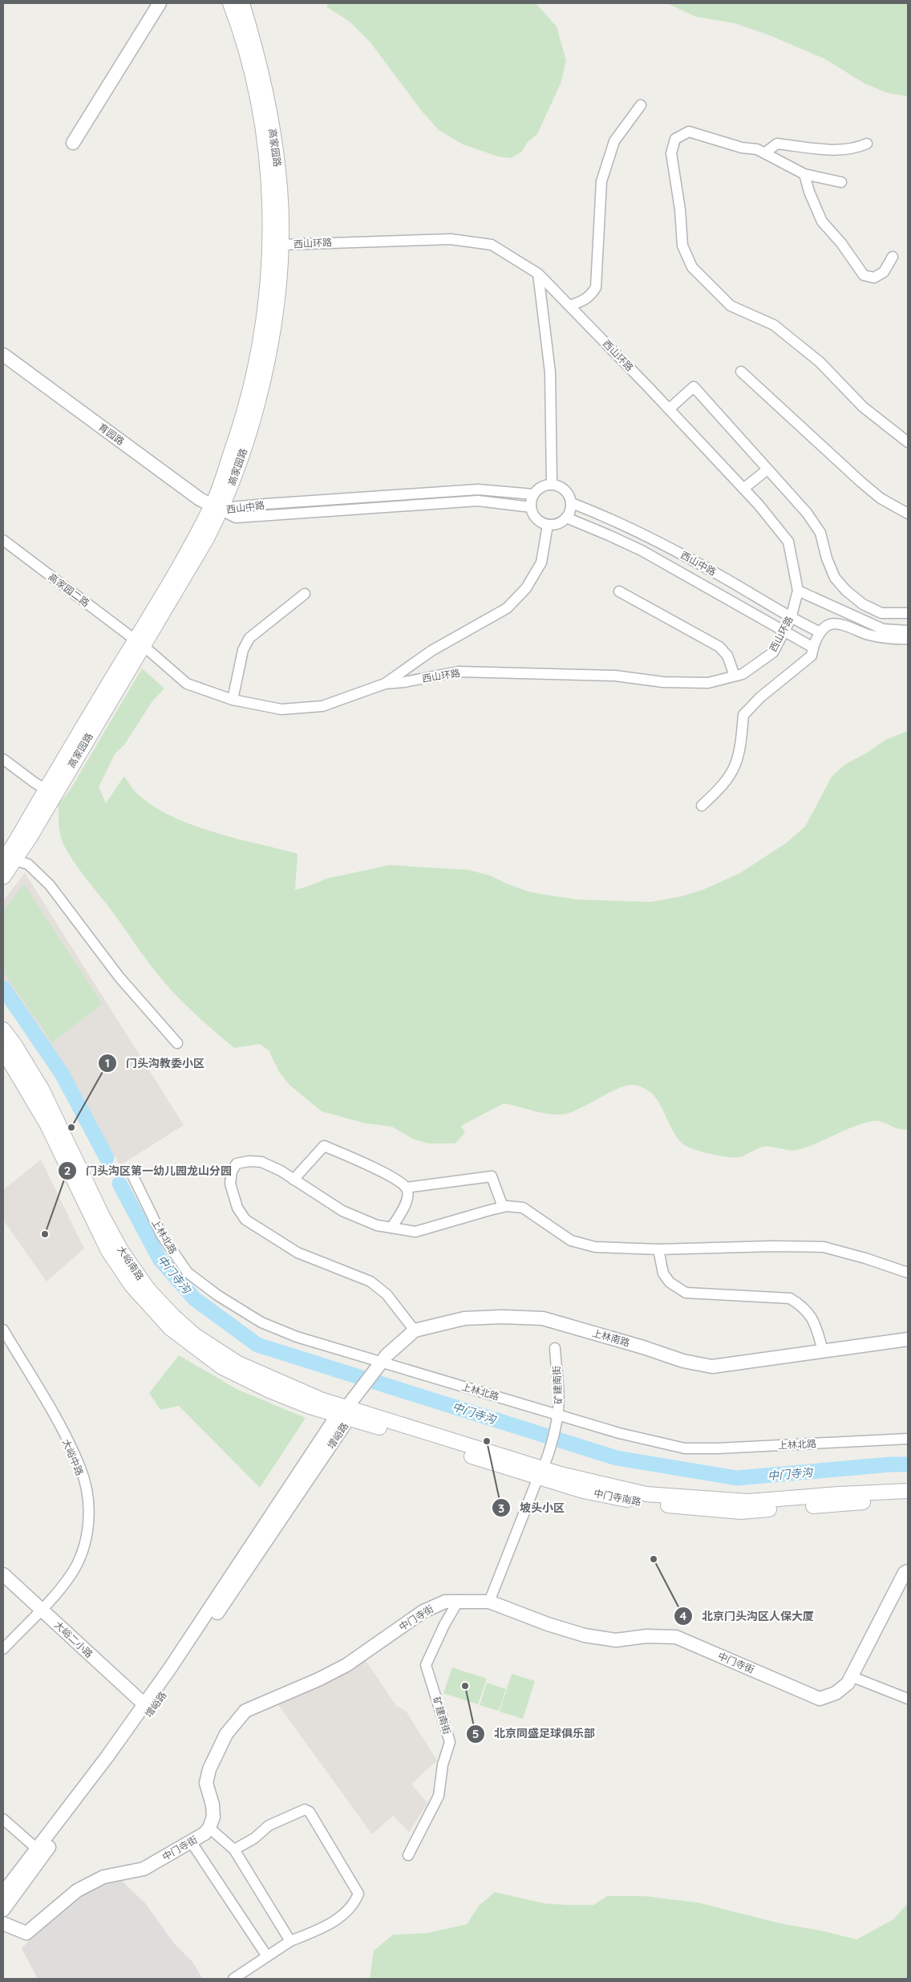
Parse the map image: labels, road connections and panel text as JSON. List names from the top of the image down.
{
  "streets": {
    "main road": ["高家园路", "大峪南路", "中门寺南路"],
    "street": [
      "西山环路",
      "育园路",
      "西山中路",
      "高家园二路",
      "上林北路",
      "上林南路",
      "矿建南街",
      "增峪路",
      "大峪中路",
      "中门寺街",
      "大峪二小路"
    ]
  },
  "crossings": [
    ["高家园路", "西山环路"],
    ["高家园路", "育园路"],
    ["高家园路", "西山中路"],
    ["高家园路", "高家园二路"],
    ["西山环路", "西山中路"],
    ["西山环路", "高家园二路"],
    ["育园路", "西山中路"],
    ["上林北路", "上林南路"],
    ["上林北路", "矿建南街"],
    ["大峪南路", "上林南路"],
    ["大峪南路", "增峪路"],
    ["大峪南路", "中门寺南路"],
    ["上林南路", "增峪路"],
    ["上林南路", "中门寺南路"],
    ["矿建南街", "中门寺南路"],
    ["矿建南街", "中门寺街"],
    ["增峪路", "中门寺南路"],
    ["增峪路", "大峪二小路"],
    ["大峪中路", "大峪二小路"]
  ],
  "water": ["中门寺沟"],
  "places": [
    "门头沟教委小区",
    "门头沟区第一幼儿园龙山分园",
    "坡头小区",
    "北京门头沟区人保大厦",
    "北京同盛足球俱乐部"
  ]
}
